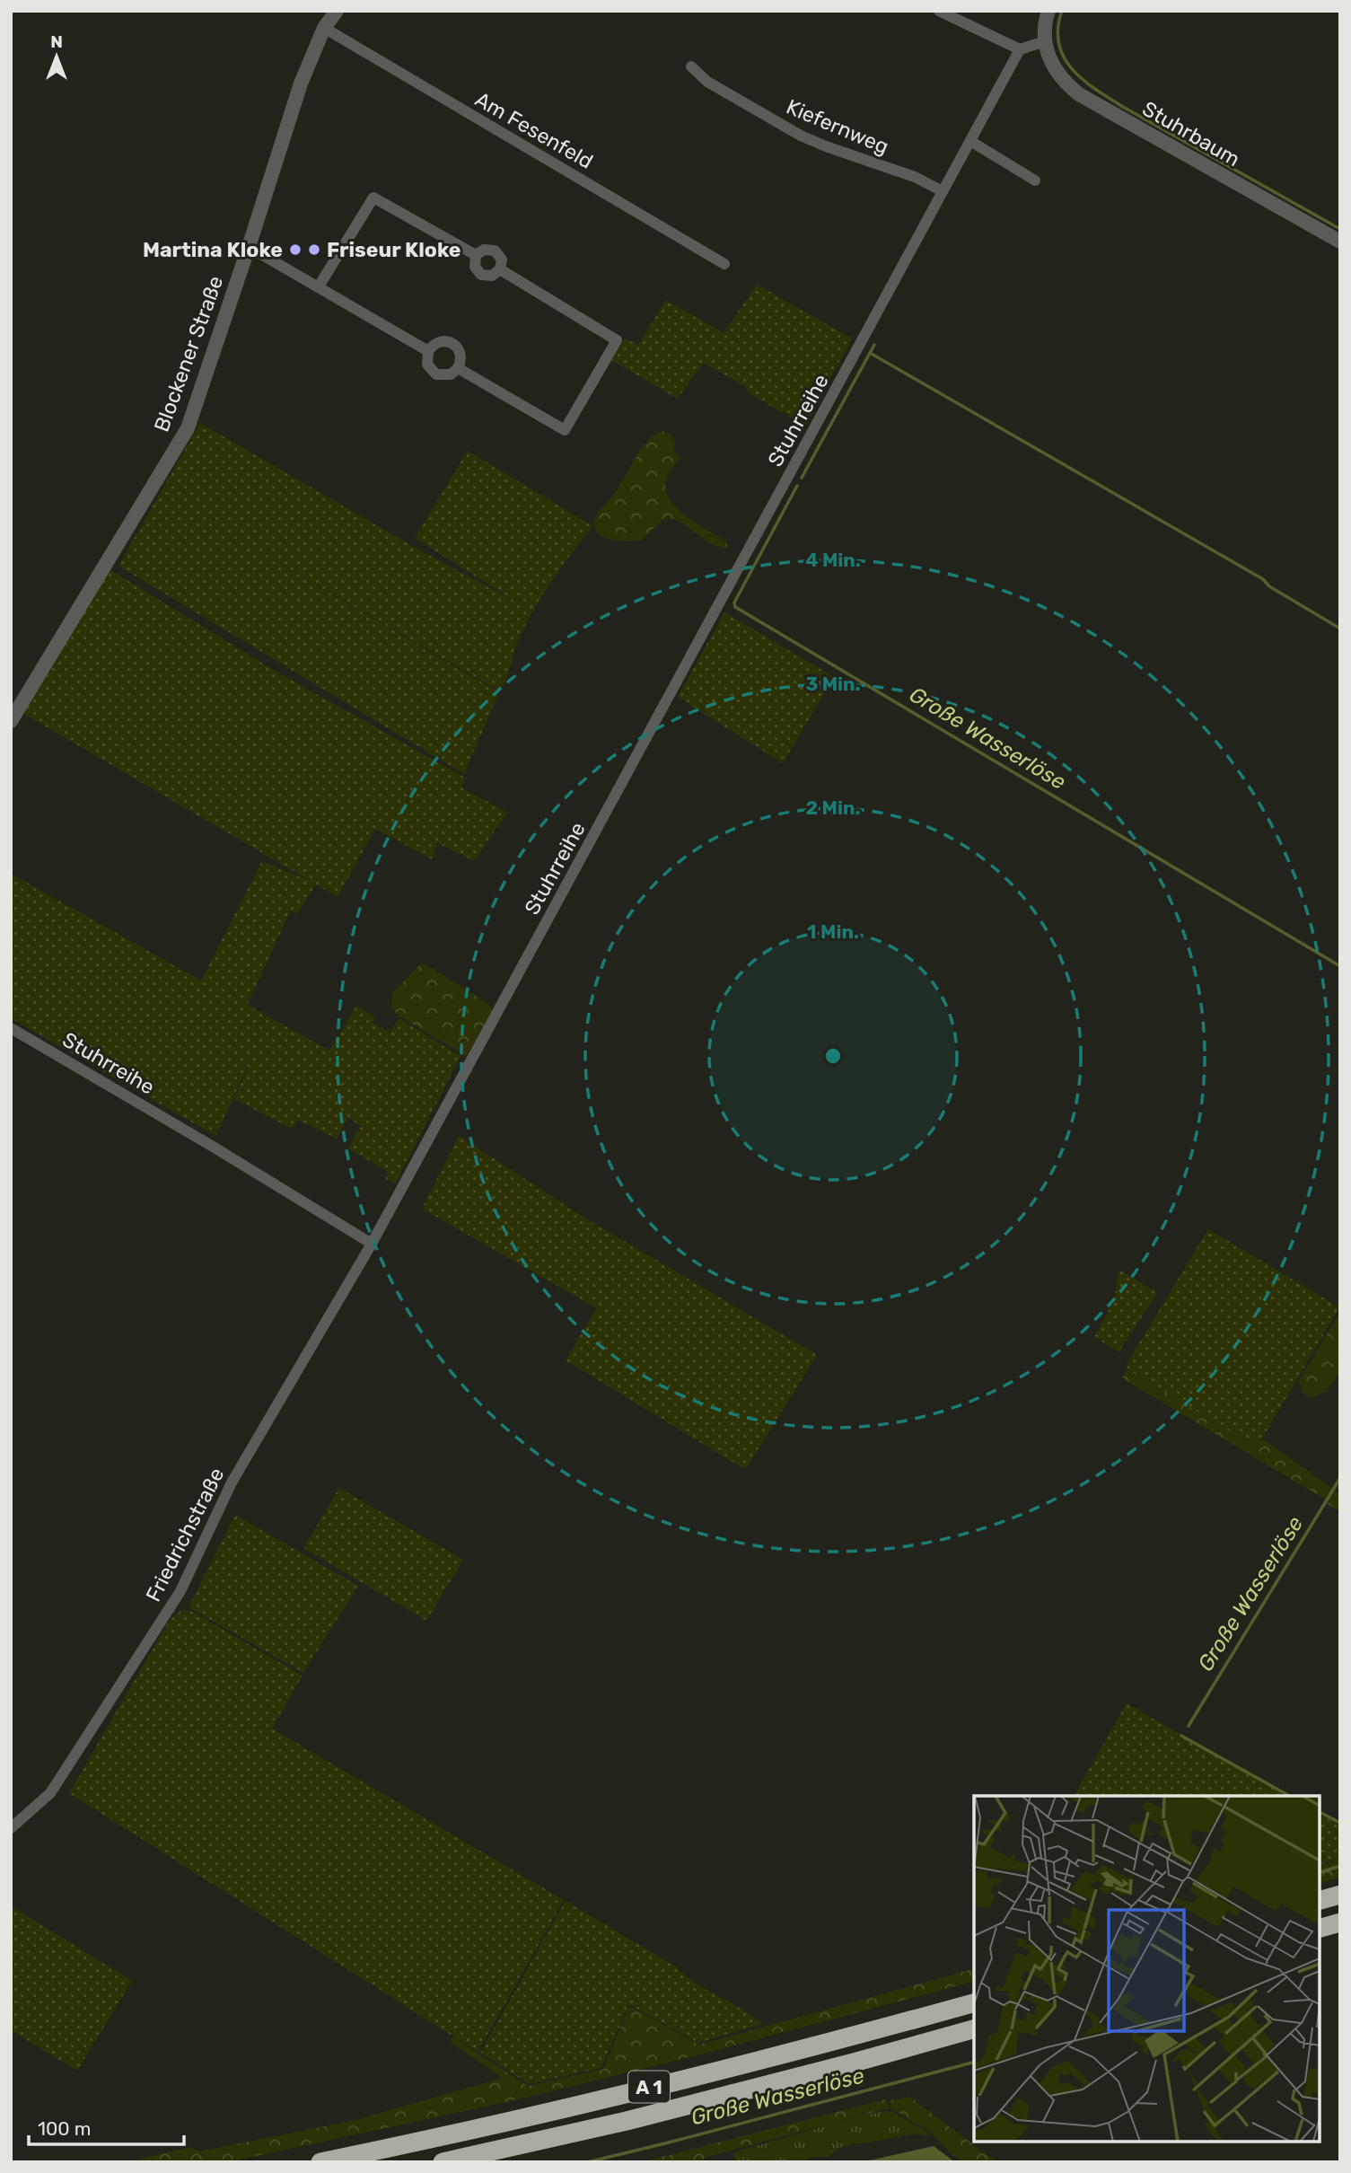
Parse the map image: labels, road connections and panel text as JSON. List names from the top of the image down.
{
  "streets": {
    "highway": ["A 1"],
    "street": [
      "Kiefernweg",
      "Am Fesenfeld",
      "Stuhrbaum",
      "Blockener Straße",
      "Stuhrreihe",
      "Friedrichstraße"
    ]
  },
  "crossings": [
    ["Kiefernweg", "Stuhrreihe"],
    ["Am Fesenfeld", "Blockener Straße"],
    ["Stuhrreihe", "Friedrichstraße"]
  ],
  "water": ["Große Wasserlöse"],
  "places": ["Martina Kloke", "Friseur Kloke"],
  "scale_bar": "100 m",
  "north": "top",
  "rings": [
    "4 Min.",
    "3 Min.",
    "2 Min.",
    "1 Min."
  ]
}
